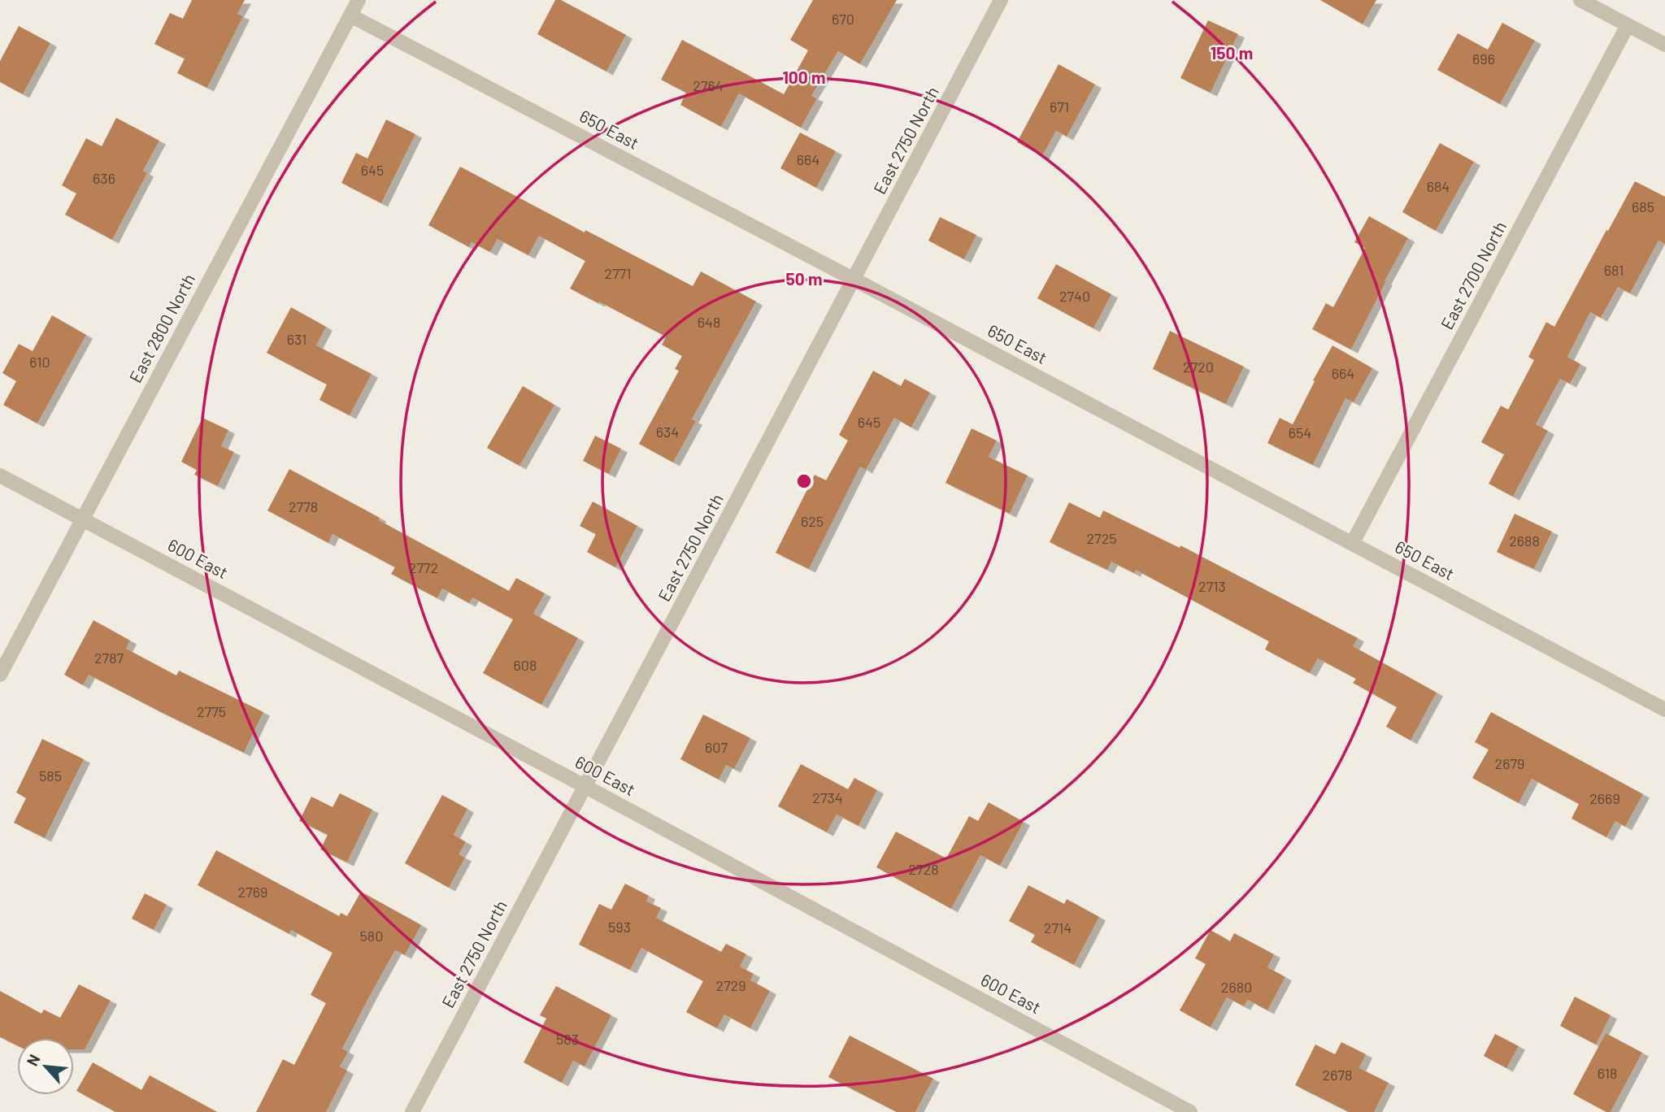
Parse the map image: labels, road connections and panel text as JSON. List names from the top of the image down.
{
  "streets": {
    "street": [
      "650 East",
      "East 2750 North",
      "East 2700 North",
      "East 2800 North",
      "600 East"
    ]
  },
  "crossings": [
    ["650 East", "East 2750 North"],
    ["650 East", "East 2700 North"],
    ["650 East", "East 2800 North"],
    ["East 2750 North", "600 East"],
    ["East 2800 North", "600 East"]
  ],
  "house_numbers": [
    "670",
    "696",
    "2764",
    "671",
    "664",
    "645",
    "636",
    "684",
    "685",
    "681",
    "2771",
    "2740",
    "648",
    "631",
    "610",
    "2720",
    "664",
    "645",
    "634",
    "654",
    "2778",
    "625",
    "2725",
    "2688",
    "2772",
    "2713",
    "2787",
    "608",
    "2775",
    "607",
    "2679",
    "585",
    "2734",
    "2669",
    "2728",
    "2769",
    "593",
    "2714",
    "580",
    "2729",
    "2680",
    "583",
    "618",
    "2678"
  ],
  "north": "top left",
  "rings": ["150 m", "100 m", "50 m"]
}
